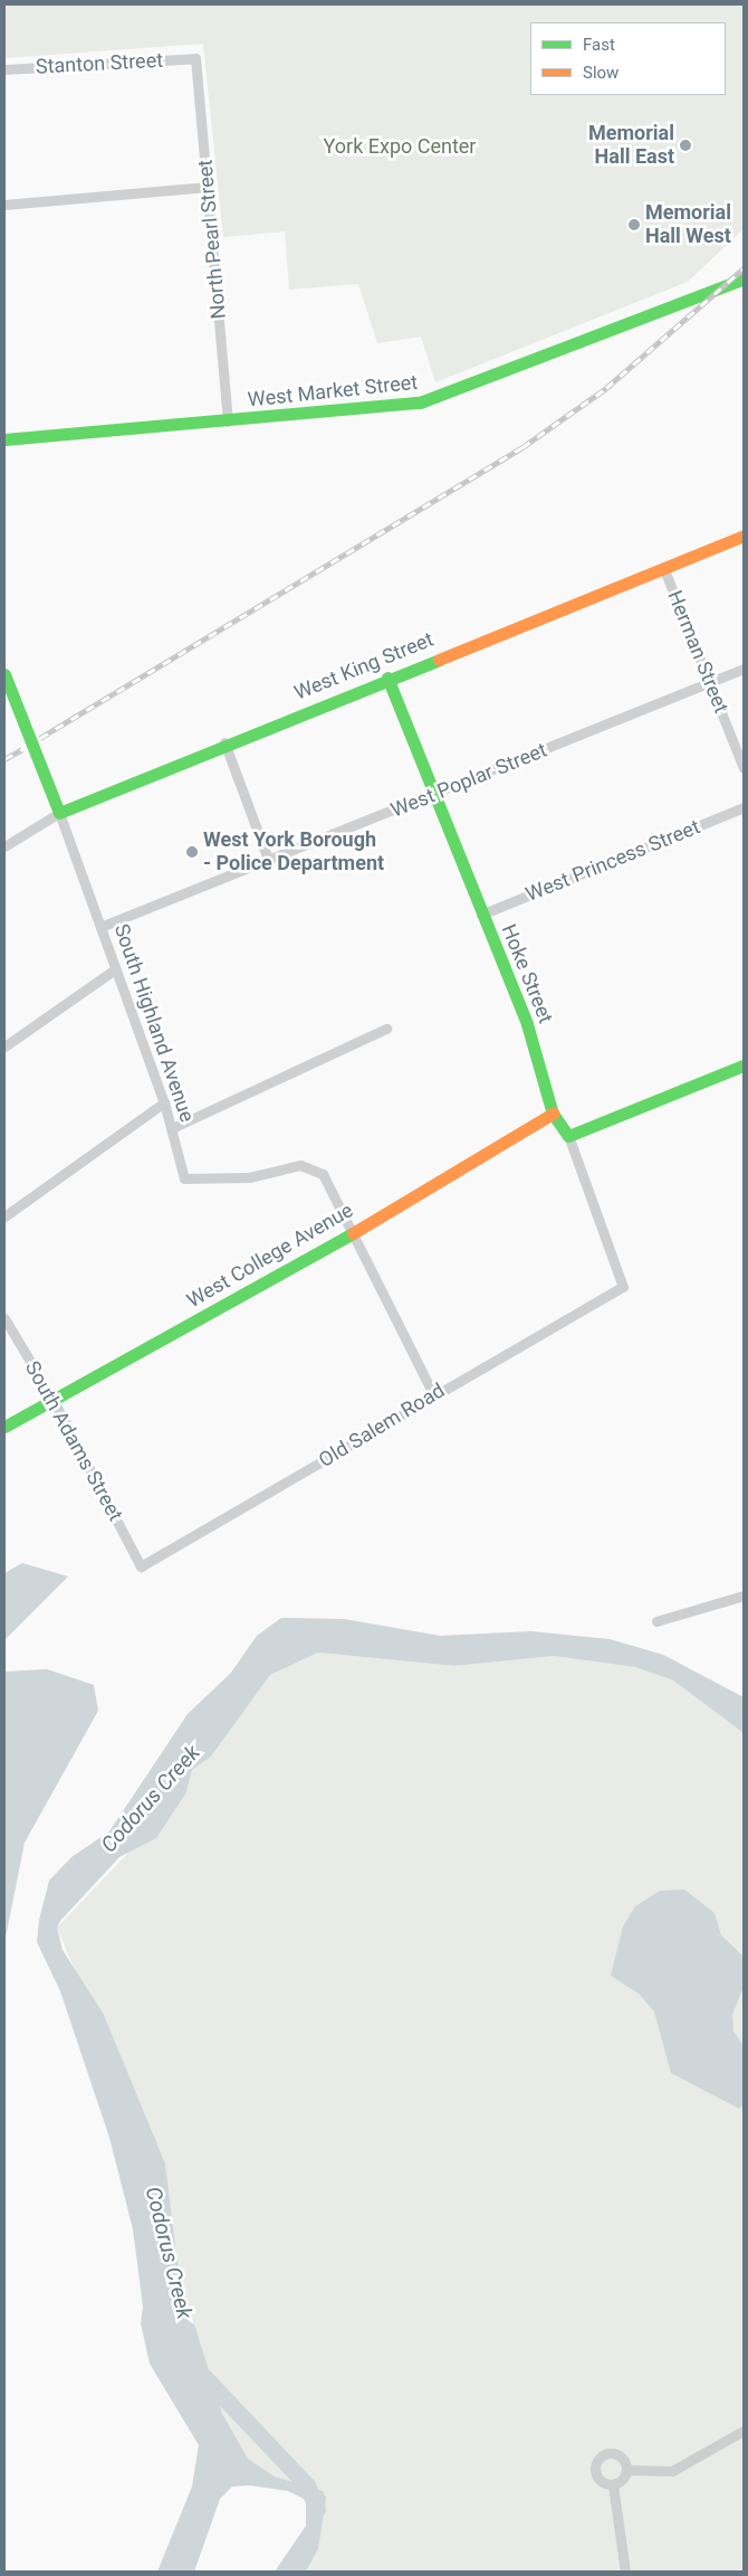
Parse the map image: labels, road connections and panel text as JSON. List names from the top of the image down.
{
  "streets": {
    "street": [
      "Stanton Street",
      "North Pearl Street",
      "West Market Street",
      "Herman Street",
      "West King Street",
      "West Poplar Street",
      "West Princess Street",
      "Hoke Street",
      "South Highland Avenue",
      "West College Avenue",
      "Old Salem Road",
      "South Adams Street"
    ]
  },
  "crossings": [
    ["Stanton Street", "North Pearl Street"],
    ["North Pearl Street", "West Market Street"],
    ["Herman Street", "West King Street"],
    ["Herman Street", "West Poplar Street"],
    ["West King Street", "Hoke Street"],
    ["West King Street", "South Highland Avenue"],
    ["West Poplar Street", "Hoke Street"],
    ["West Poplar Street", "South Highland Avenue"],
    ["West Princess Street", "Hoke Street"],
    ["Hoke Street", "West College Avenue"],
    ["Hoke Street", "Old Salem Road"],
    ["South Highland Avenue", "West College Avenue"],
    ["South Highland Avenue", "Old Salem Road"],
    ["West College Avenue", "South Adams Street"],
    ["Old Salem Road", "South Adams Street"]
  ],
  "water": ["Codorus Creek"],
  "parks": ["York Expo Center"],
  "places": ["Memorial Hall East", "Memorial Hall West", "West York Borough - Police Department"],
  "legend": ["Fast", "Slow"]
}
